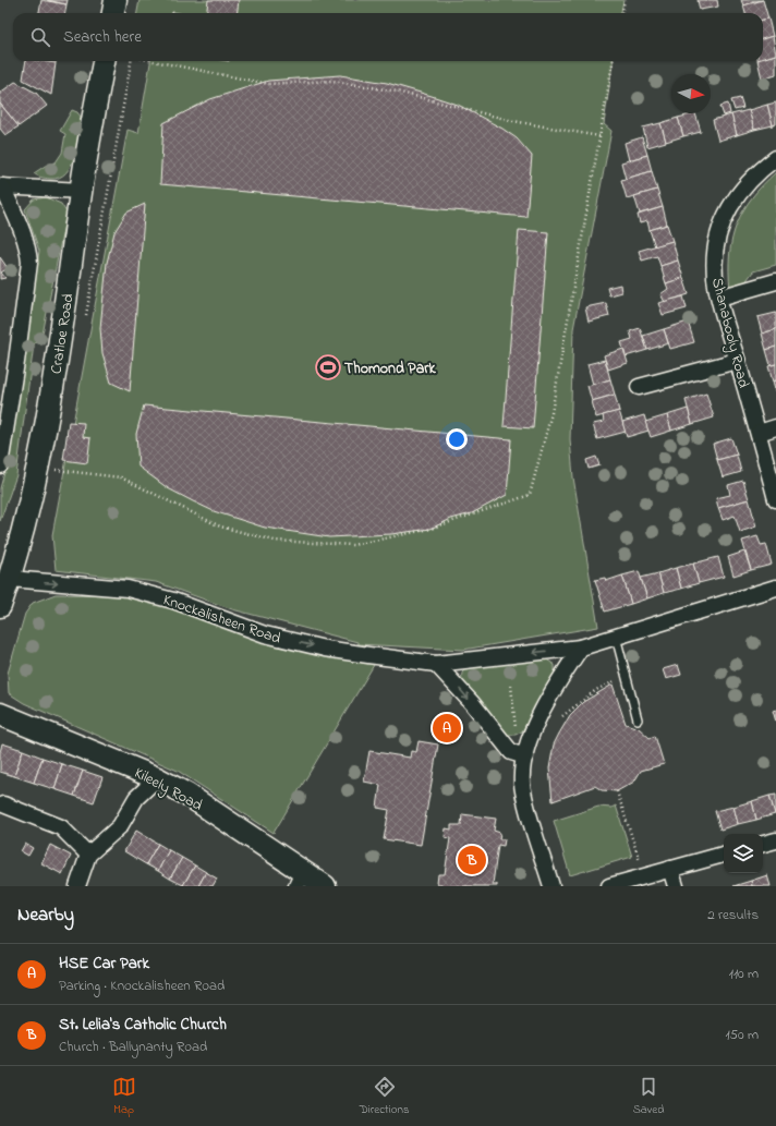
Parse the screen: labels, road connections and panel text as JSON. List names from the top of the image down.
{
  "streets": {
    "main road": ["Cratloe Road", "Kileely Road"],
    "street": ["Shanabooly Road", "Knockalisheen Road"]
  },
  "crossings": [
    ["Cratloe Road", "Knockalisheen Road"]
  ],
  "places": {
    "sports": ["Thomond Park"]
  },
  "north": "right",
  "page": {
    "search": "Search here",
    "pins": ["A", "B"],
    "heading": ["Nearby", "2 results"],
    "list": [
      {
        "mark": "A",
        "name": "HSE Car Park",
        "note": "Parking · Knockalisheen Road",
        "value": "110 m"
      },
      {
        "mark": "B",
        "name": "St. Lelia's Catholic Church",
        "note": "Church · Ballynanty Road",
        "value": "150 m"
      }
    ],
    "nav": ["Map", "Directions", "Saved"]
  }
}
